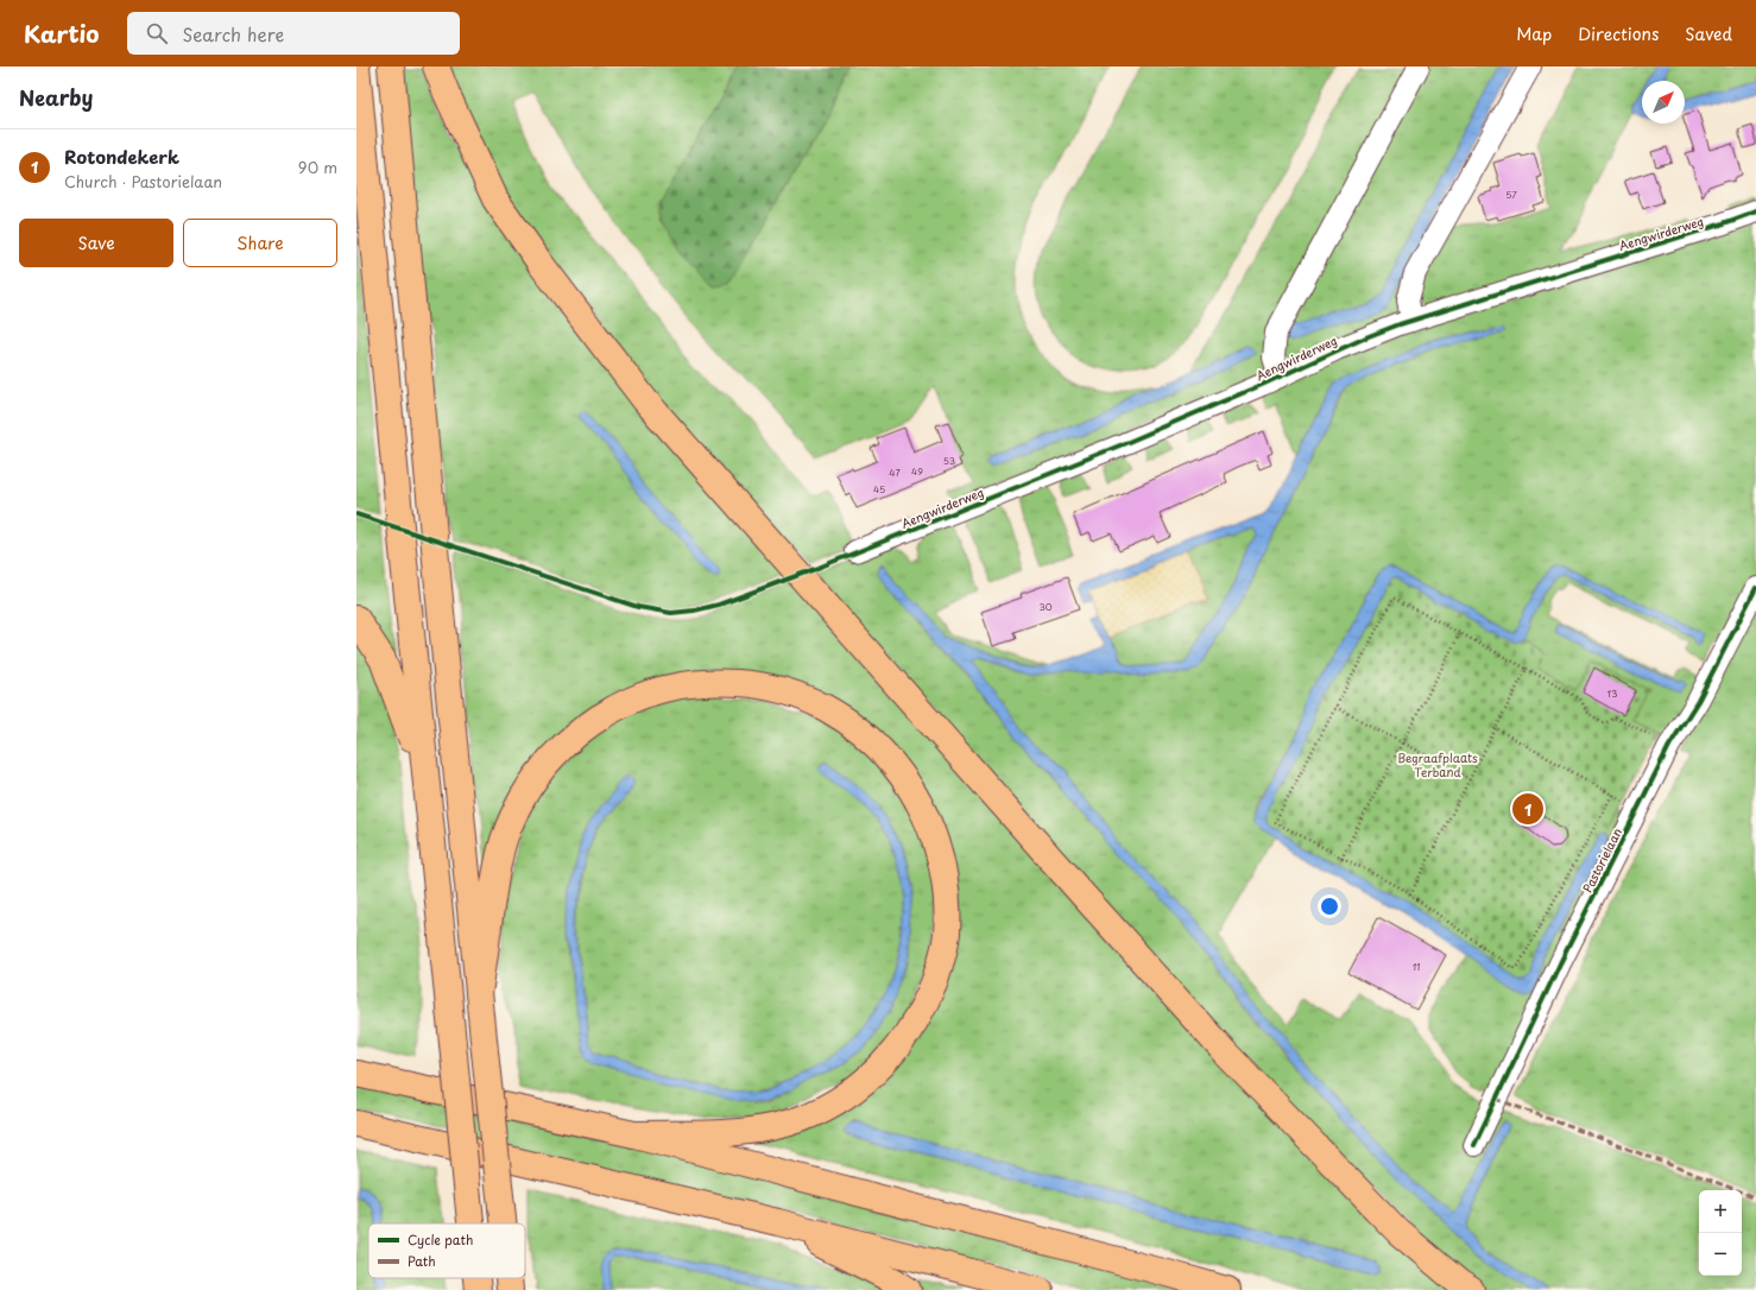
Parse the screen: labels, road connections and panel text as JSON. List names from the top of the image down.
{
  "streets": {
    "street": ["Aengwirderweg", "Pastorielaan"]
  },
  "parks": ["Begraafplaats Terband"],
  "house_numbers": [
    "57",
    "53",
    "49",
    "47",
    "45",
    "30",
    "13",
    "11"
  ],
  "legend": ["Cycle path", "Path"],
  "north": "top right",
  "page": {
    "header": "Kartio",
    "search": "Search here",
    "nav": ["Map", "Directions", "Saved"],
    "heading": "Nearby",
    "list": [
      {
        "mark": "1",
        "name": "Rotondekerk",
        "note": "Church · Pastorielaan",
        "value": "90 m"
      }
    ],
    "buttons": ["Save", "Share"],
    "pins": "1",
    "map_buttons": ["+", "−"]
  }
}
